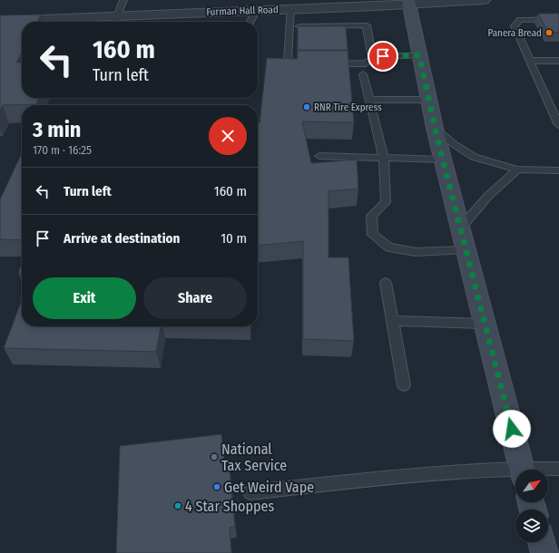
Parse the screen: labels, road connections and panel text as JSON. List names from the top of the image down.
{
  "streets": {
    "street": ["Furman Hall Road"]
  },
  "places": [
    "Panera Bread",
    "RNR Tire Express",
    "National Tax Service",
    "Get Weird Vape",
    "4 Star Shoppes"
  ],
  "north": "top right",
  "page": {
    "turn": ["160 m", "Turn left"],
    "heading": ["3 min", "170 m · 16:25"],
    "list": [
      {
        "name": "Turn left",
        "value": "160 m"
      },
      {
        "name": "Arrive at destination",
        "value": "10 m"
      }
    ],
    "buttons": ["Exit", "Share"]
  }
}
